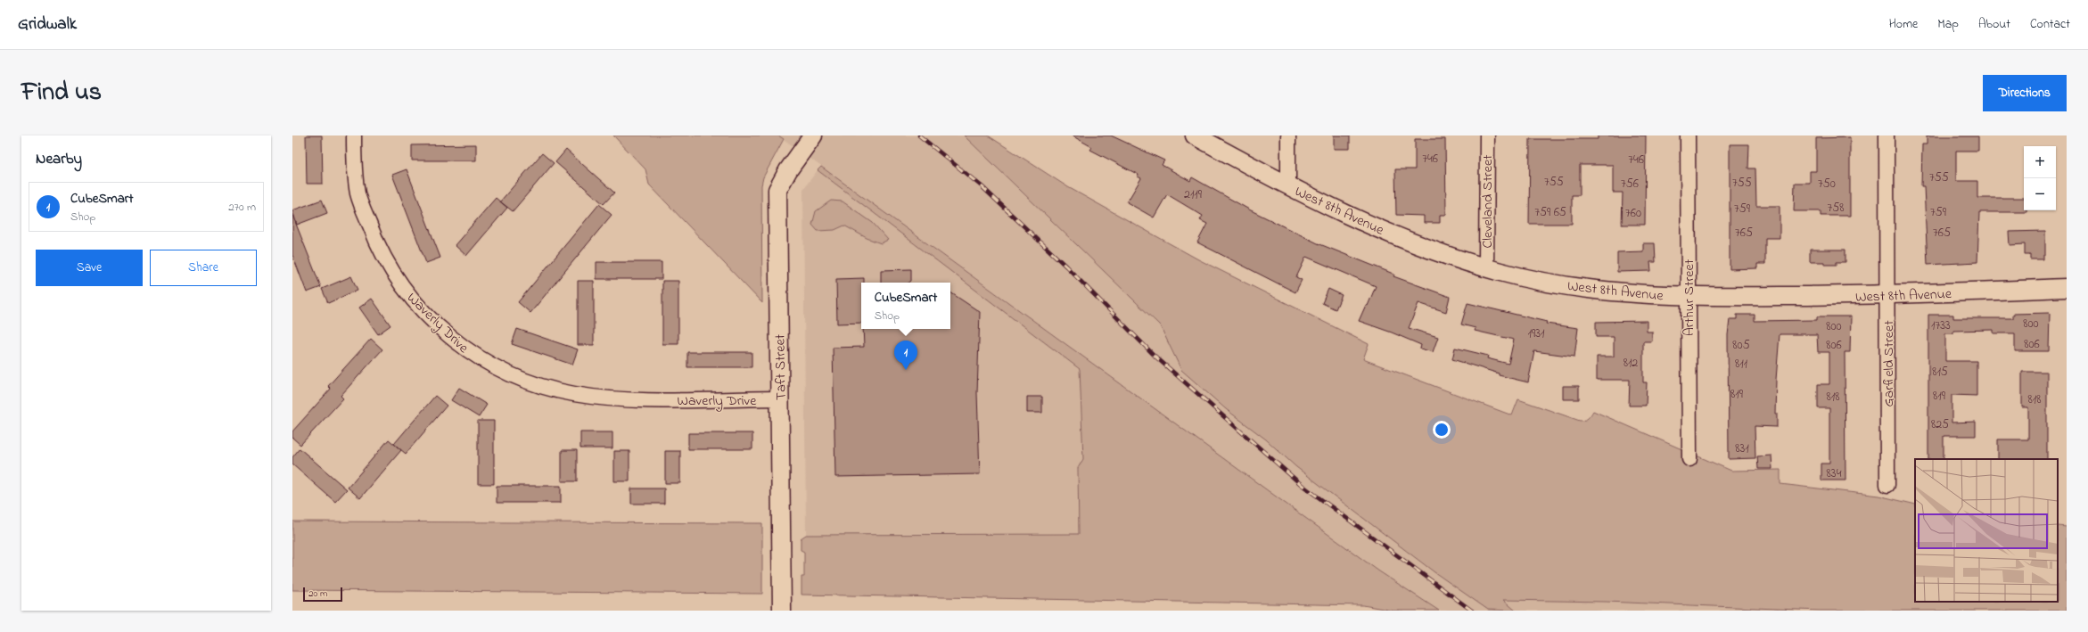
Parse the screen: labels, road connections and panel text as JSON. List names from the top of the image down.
{
  "streets": {
    "street": [
      "Cleveland Street",
      "West 8th Avenue",
      "Arthur Street",
      "Waverly Drive",
      "Garfield Street",
      "Taft Street"
    ]
  },
  "crossings": [
    ["Cleveland Street", "West 8th Avenue"],
    ["West 8th Avenue", "Arthur Street"],
    ["West 8th Avenue", "Garfield Street"],
    ["Waverly Drive", "Taft Street"]
  ],
  "house_numbers": [
    "746",
    "746",
    "755",
    "755",
    "755",
    "756",
    "750",
    "2119",
    "758",
    "759",
    "759 65",
    "759",
    "760",
    "765",
    "765",
    "800",
    "1733",
    "800",
    "1931",
    "806",
    "805",
    "806",
    "812",
    "811",
    "815",
    "819",
    "819",
    "818",
    "818",
    "825",
    "831",
    "834"
  ],
  "scale_bar": "20 m",
  "page": {
    "header": "Gridwalk",
    "nav": [
      "Home",
      "Map",
      "About",
      "Contact"
    ],
    "title": "Find us",
    "buttons": [
      "Directions",
      ["Save", "Share"]
    ],
    "heading": "Nearby",
    "map_buttons": ["+", "−"],
    "list": [
      {
        "mark": "1",
        "name": "CubeSmart",
        "note": "Shop",
        "value": "270 m"
      }
    ],
    "popup": ["CubeSmart", "Shop"],
    "pins": "1",
    "scale": "20 m"
  }
}
